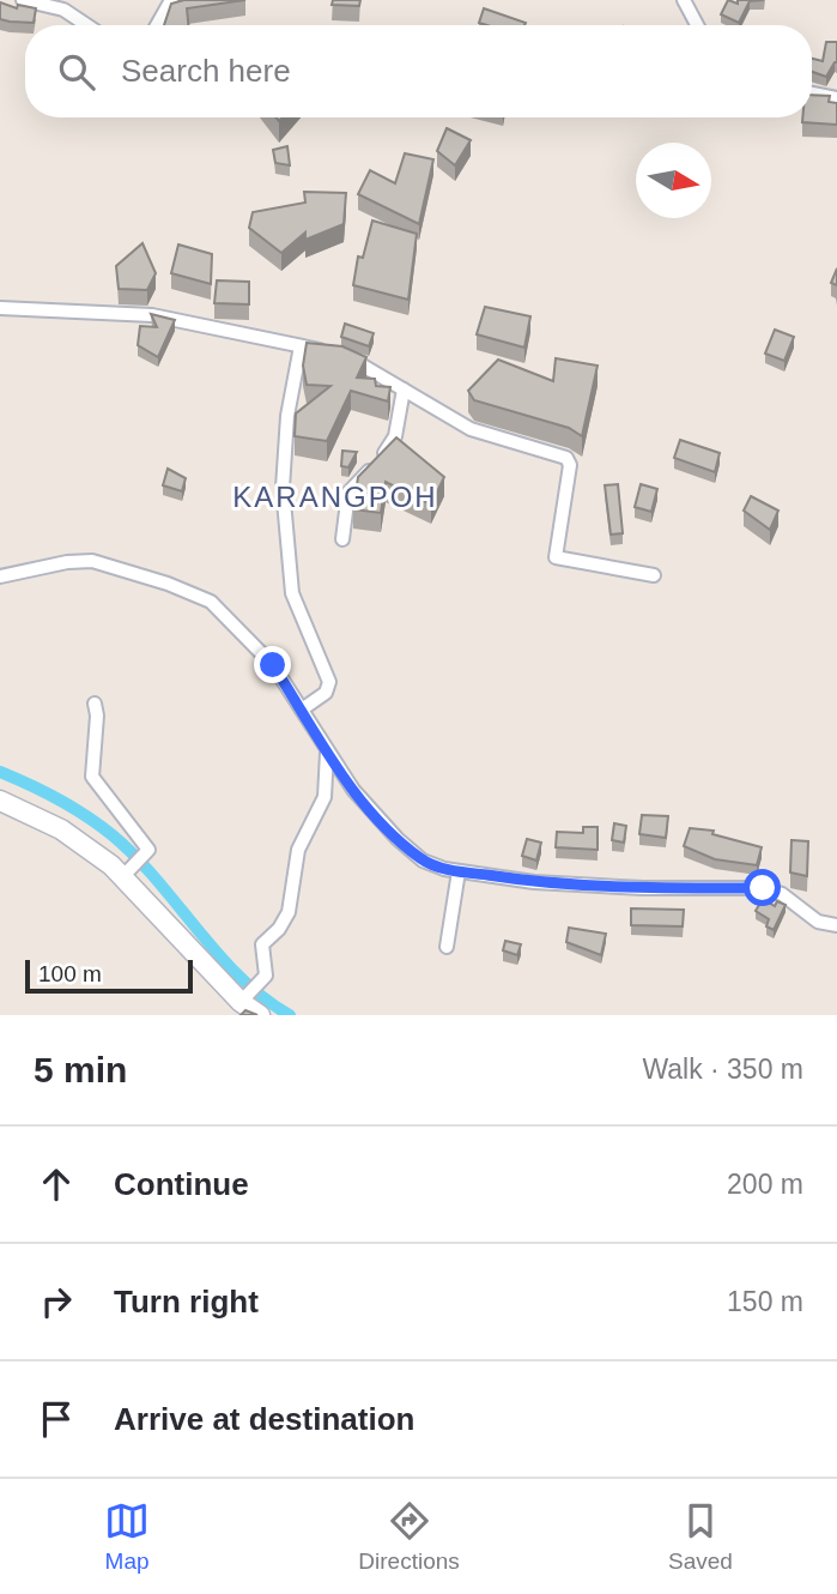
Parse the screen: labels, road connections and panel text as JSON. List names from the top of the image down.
{
  "districts": ["KARANGPOH"],
  "scale_bar": "100 m",
  "north": "right",
  "page": {
    "search": "Search here",
    "scale": "100 m",
    "heading": ["5 min", "Walk · 350 m"],
    "list": [
      ["Continue", "200 m"],
      ["Turn right", "150 m"],
      "Arrive at destination"
    ],
    "nav": ["Map", "Directions", "Saved"]
  }
}
